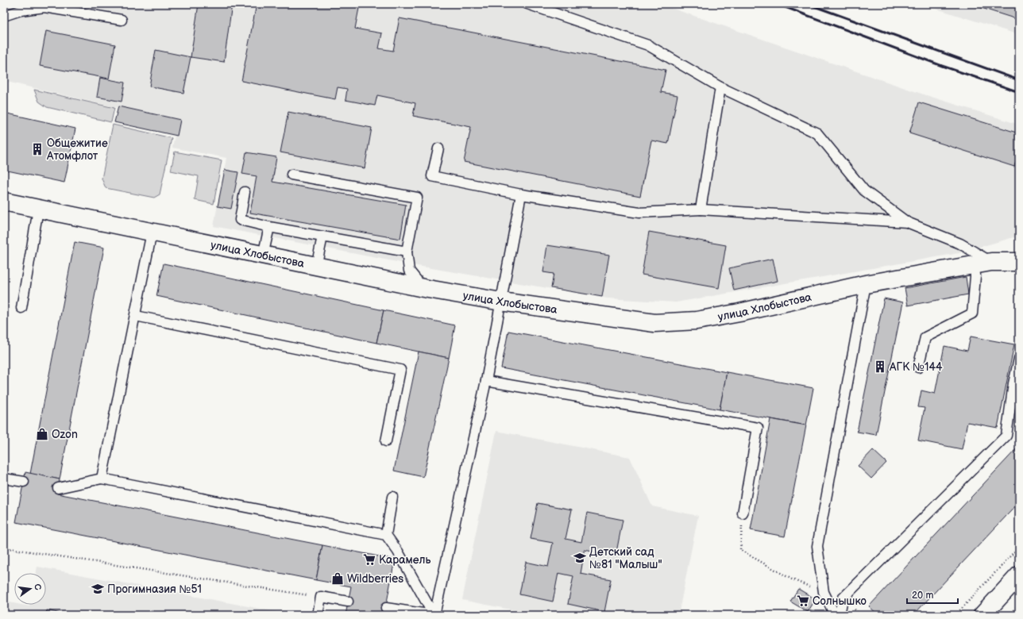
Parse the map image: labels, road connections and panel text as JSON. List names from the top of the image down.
{
  "streets": {
    "street": ["улица Хлобыстова"]
  },
  "places": {
    "building": ["Общежитие Атомфлот", "АГК №144"],
    "shop": ["Ozon", "Wildberries"],
    "school or university": ["Детский сад №81 \"Малыш\"", "Прогимназия №51"],
    "supermarket": ["Карамель", "Солнышко"]
  },
  "scale_bar": "20 m",
  "north": "right"
}
